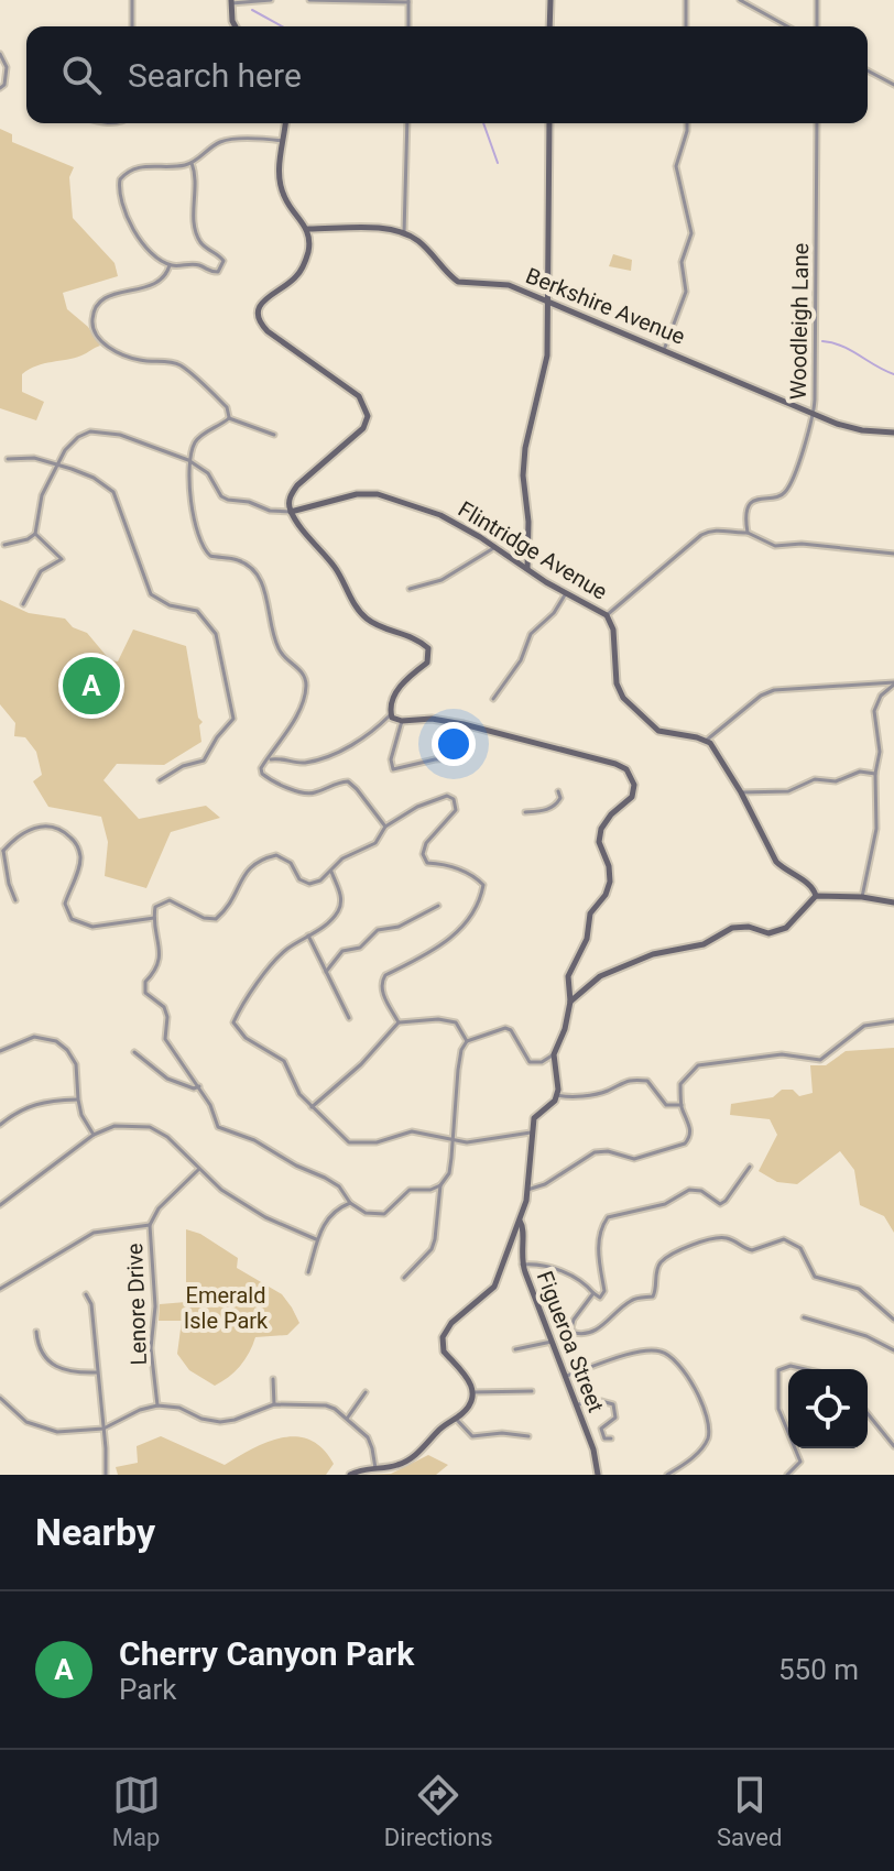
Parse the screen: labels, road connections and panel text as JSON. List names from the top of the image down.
{
  "streets": {
    "street": [
      "Berkshire Avenue",
      "Woodleigh Lane",
      "Flintridge Avenue",
      "Lenore Drive",
      "Figueroa Street"
    ]
  },
  "crossings": [
    ["Berkshire Avenue", "Woodleigh Lane"]
  ],
  "parks": ["Emerald Isle Park"],
  "page": {
    "search": "Search here",
    "pins": "A",
    "heading": "Nearby",
    "list": [
      {
        "mark": "A",
        "name": "Cherry Canyon Park",
        "note": "Park",
        "value": "550 m"
      }
    ],
    "nav": ["Map", "Directions", "Saved"]
  }
}
